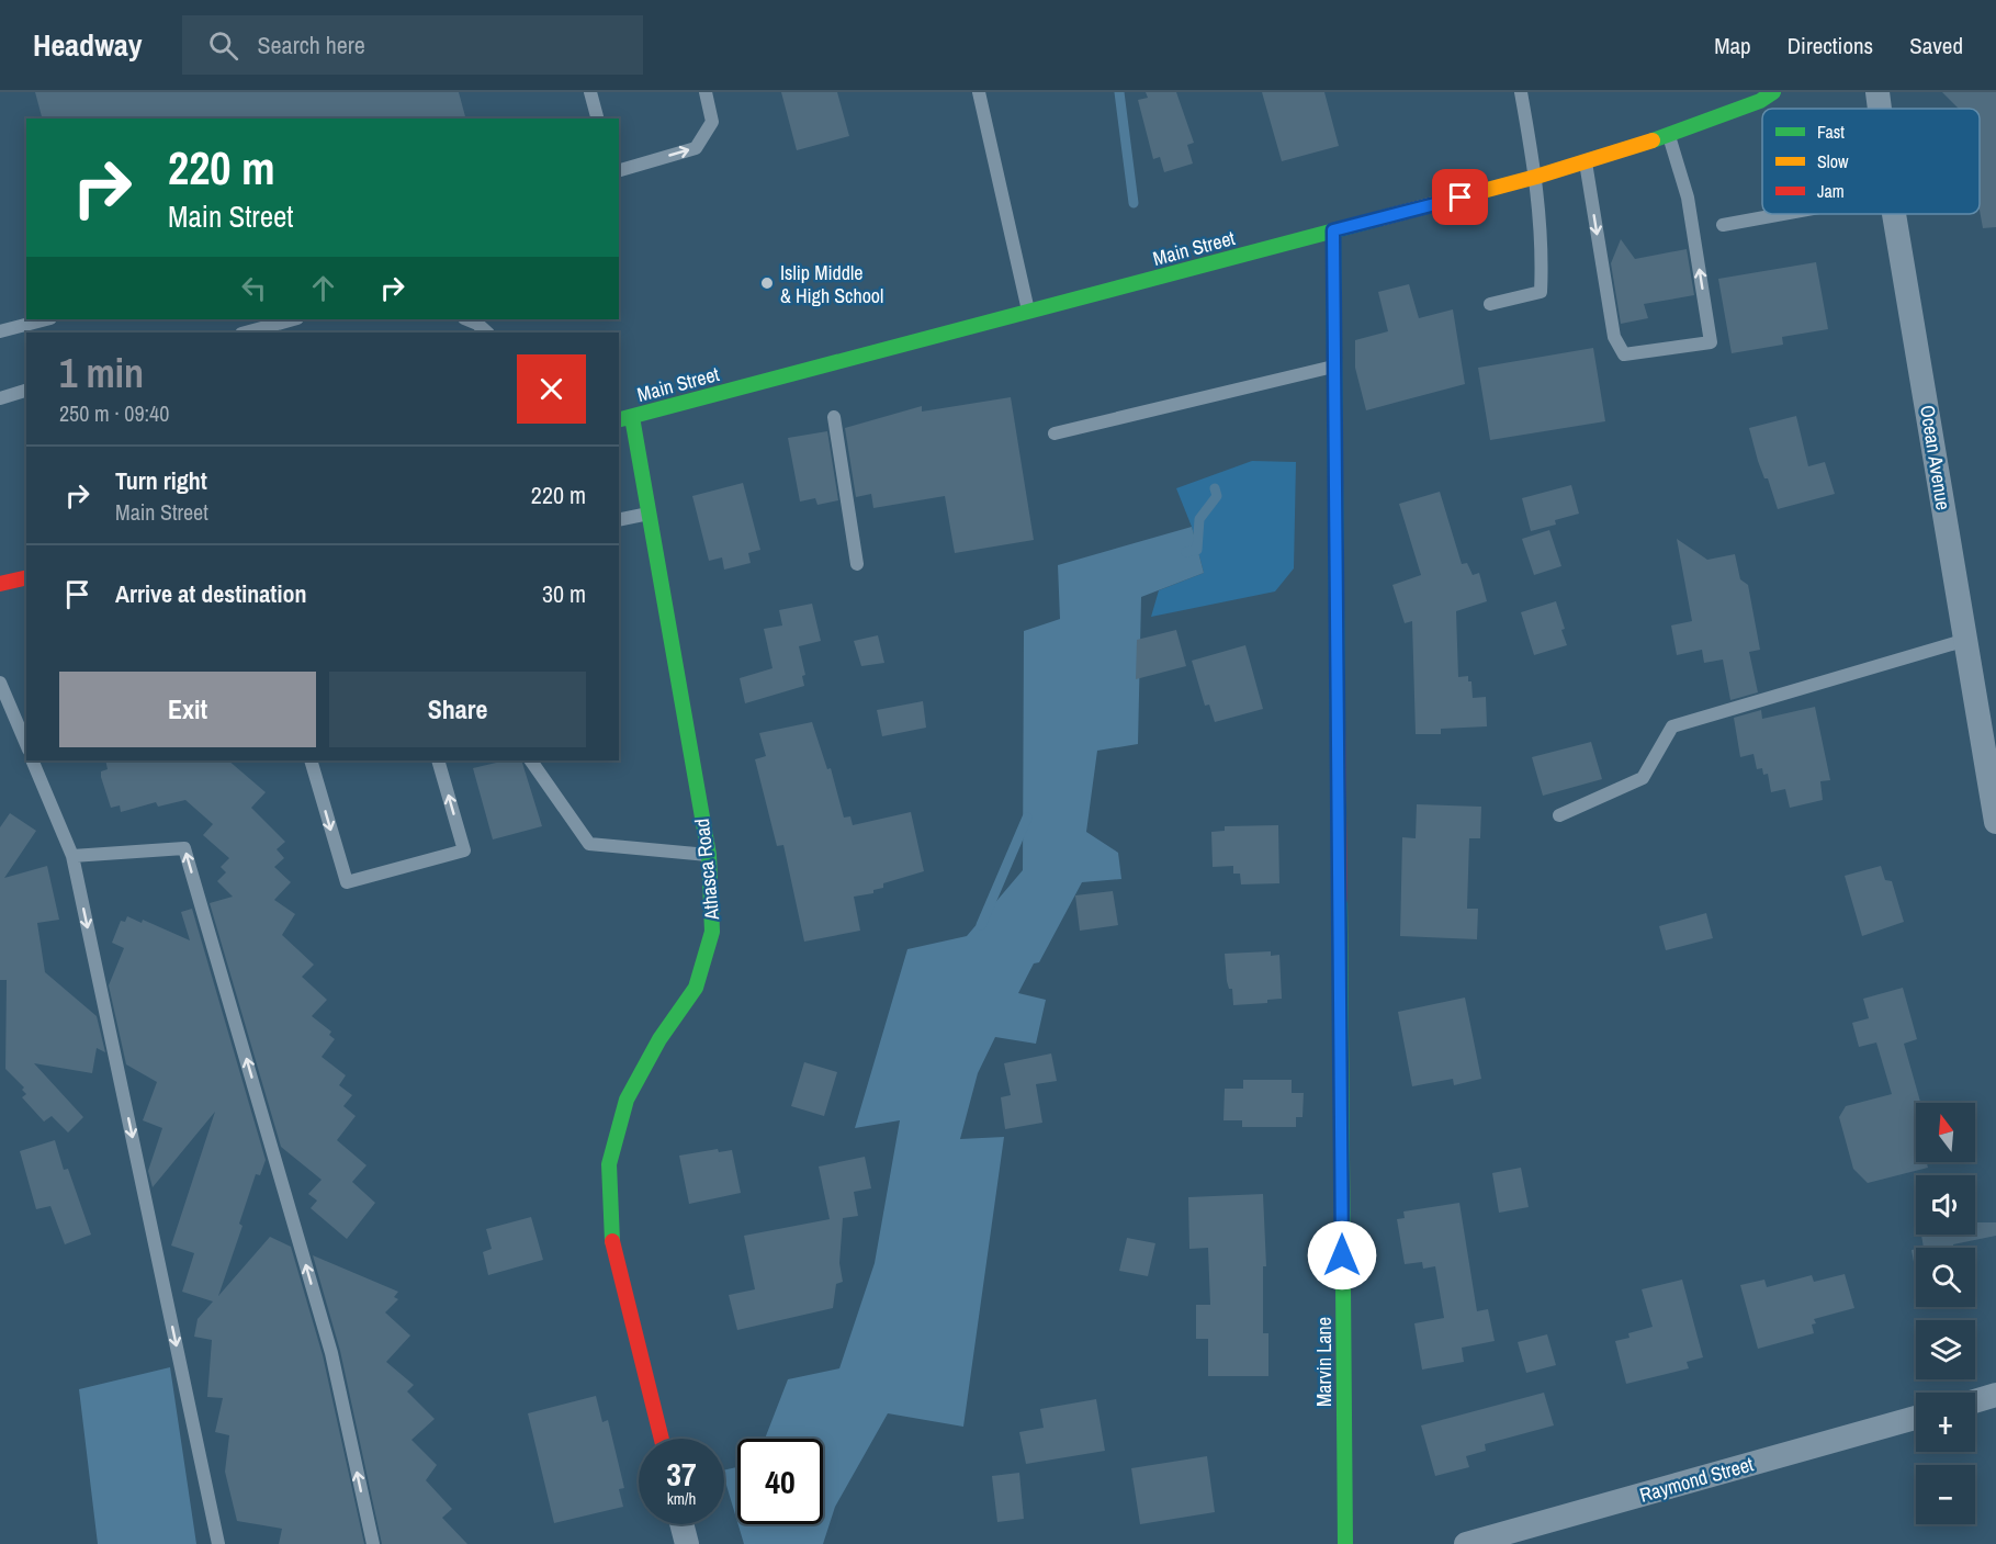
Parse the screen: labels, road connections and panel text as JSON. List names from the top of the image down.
{
  "streets": {
    "street": [
      "Main Street",
      "Ocean Avenue",
      "Athasca Road",
      "Marvin Lane",
      "Raymond Street"
    ]
  },
  "crossings": [
    ["Main Street", "Athasca Road"],
    ["Main Street", "Marvin Lane"]
  ],
  "places": ["Islip Middle & High School"],
  "legend": ["Fast", "Slow", "Jam"],
  "north": "top",
  "page": {
    "header": "Headway",
    "search": "Search here",
    "nav": ["Map", "Directions", "Saved"],
    "turn": ["220 m", "Main Street"],
    "heading": ["1 min", "250 m · 09:40"],
    "list": [
      {
        "name": "Turn right",
        "note": "Main Street",
        "value": "220 m"
      },
      {
        "name": "Arrive at destination",
        "value": "30 m"
      }
    ],
    "buttons": ["Exit", "Share"],
    "map_buttons": ["+", "−"],
    "speed": "37 km/h",
    "limit": "40"
  }
}
